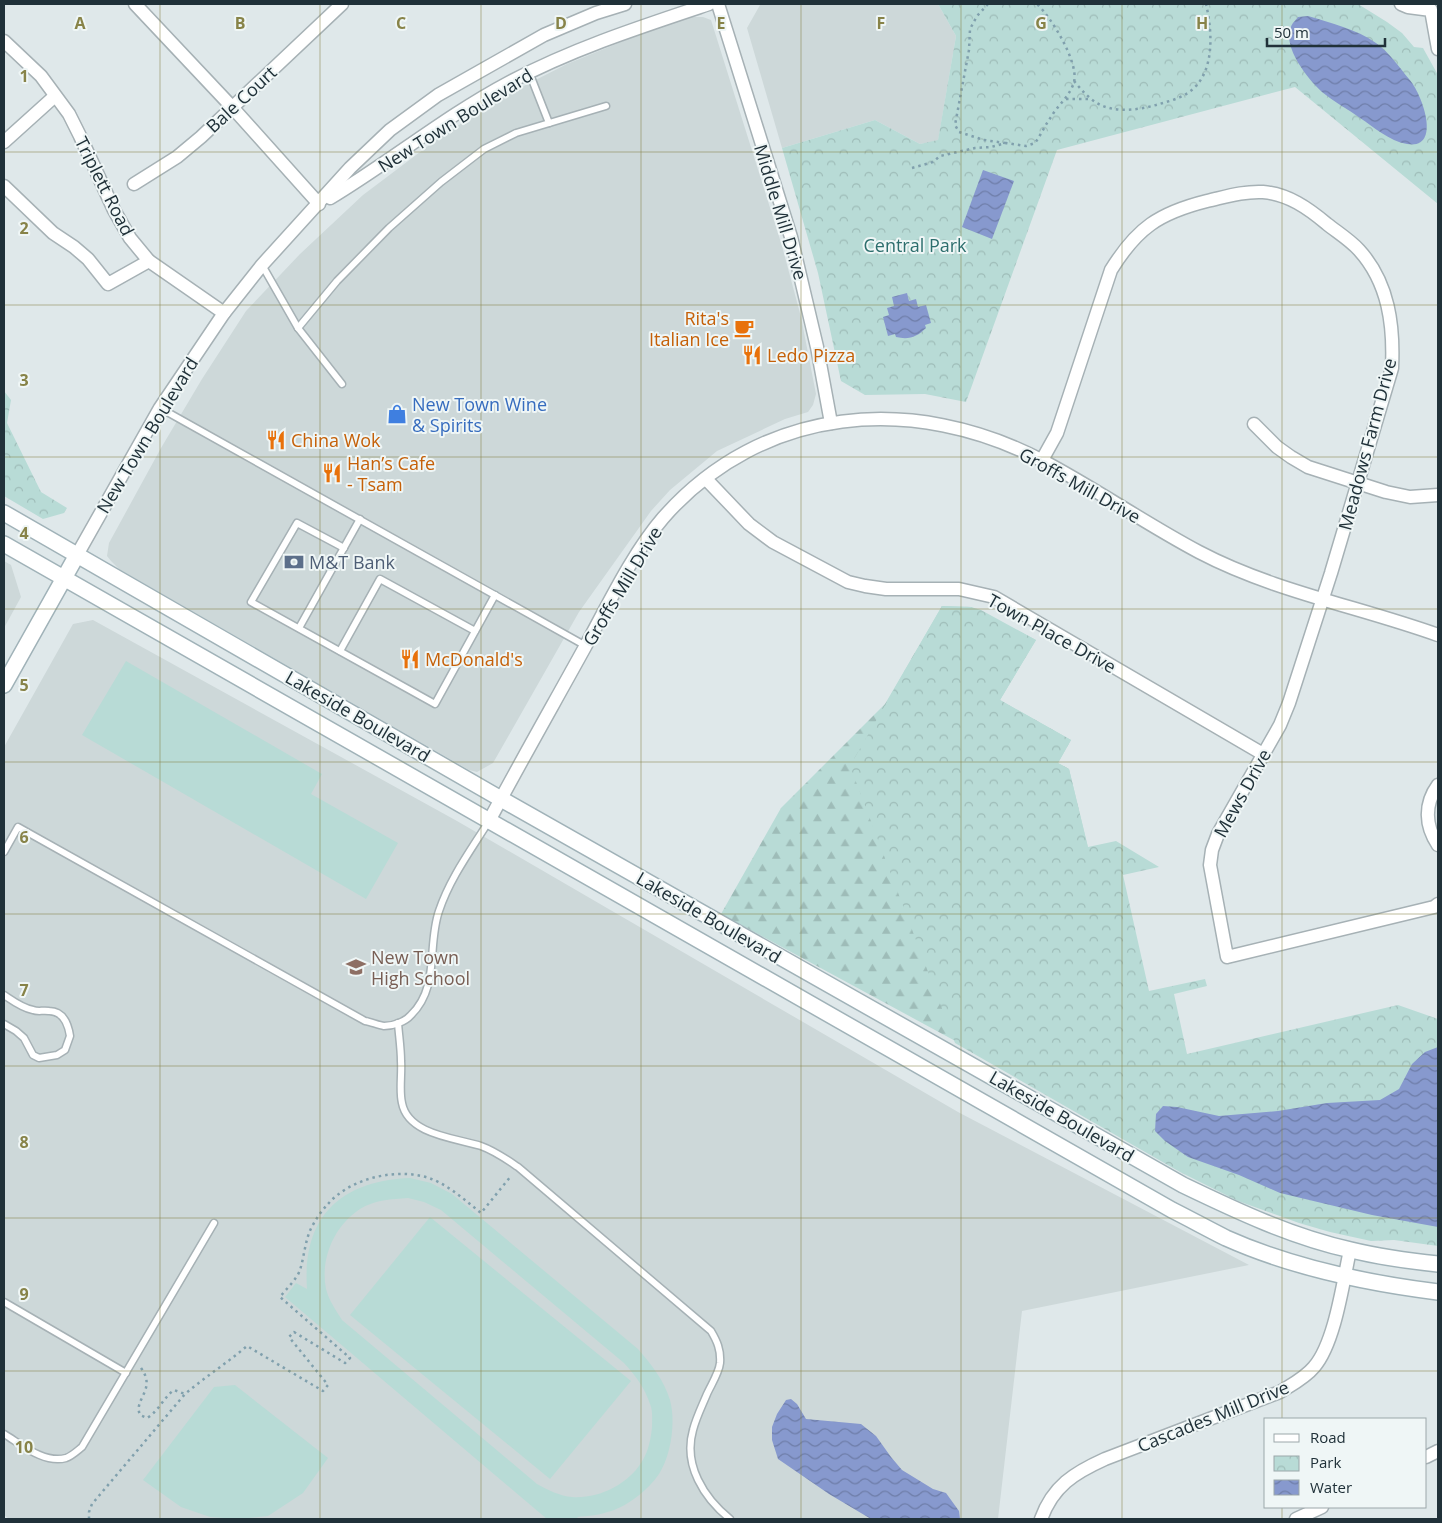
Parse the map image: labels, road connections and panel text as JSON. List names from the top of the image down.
{
  "streets": {
    "main road": ["New Town Boulevard", "Lakeside Boulevard"],
    "street": [
      "Bale Court",
      "Triplett Road",
      "Middle Mill Drive",
      "Meadows Farm Drive",
      "Groffs Mill Drive",
      "Town Place Drive",
      "Mews Drive",
      "Cascades Mill Drive"
    ]
  },
  "crossings": [
    ["New Town Boulevard", "Triplett Road"],
    ["New Town Boulevard", "Lakeside Boulevard"],
    ["Middle Mill Drive", "Groffs Mill Drive"],
    ["Meadows Farm Drive", "Groffs Mill Drive"],
    ["Meadows Farm Drive", "Mews Drive"],
    ["Groffs Mill Drive", "Town Place Drive"],
    ["Groffs Mill Drive", "Lakeside Boulevard"],
    ["Groffs Mill Drive", "Mews Drive"],
    ["Town Place Drive", "Mews Drive"],
    ["Lakeside Boulevard", "Cascades Mill Drive"]
  ],
  "parks": ["Central Park"],
  "places": {
    "cafe": ["Rita's Italian Ice"],
    "restaurant": [
      "Ledo Pizza",
      "China Wok",
      "Han’s Cafe - Tsam",
      "McDonald's"
    ],
    "shop": ["New Town Wine & Spirits"],
    "bank": ["M&T Bank"],
    "school or university": ["New Town High School"]
  },
  "legend": ["Road", "Park", "Water"],
  "scale_bar": "50 m",
  "grid": {
    "columns": [
      "A",
      "B",
      "C",
      "D",
      "E",
      "F",
      "G",
      "H"
    ],
    "rows": [
      "1",
      "2",
      "3",
      "4",
      "5",
      "6",
      "7",
      "8",
      "9",
      "10"
    ]
  }
}
